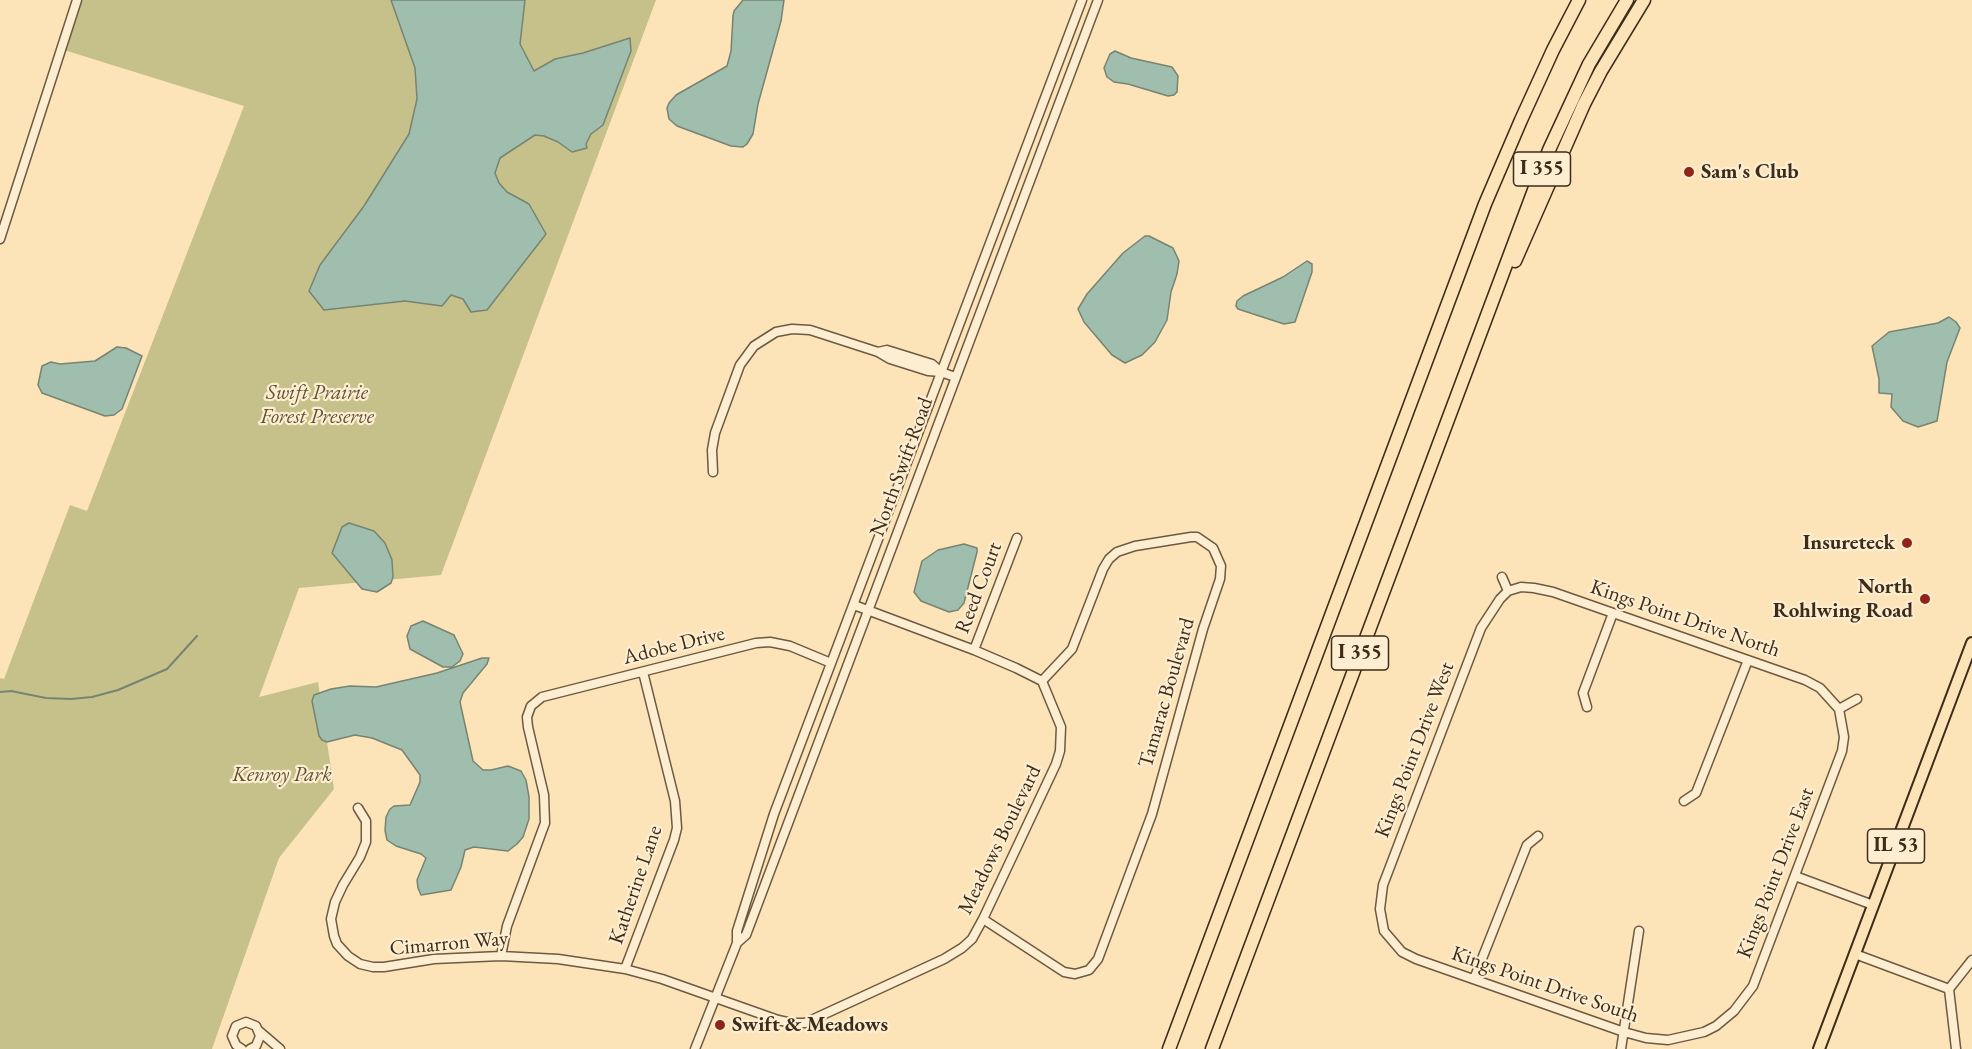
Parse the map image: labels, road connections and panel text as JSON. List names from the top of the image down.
{
  "streets": {
    "highway": ["I 355"],
    "main road": ["IL 53"],
    "street": [
      "North Swift Road",
      "Reed Court",
      "Kings Point Drive North",
      "Adobe Drive",
      "Tamarac Boulevard",
      "Kings Point Drive West",
      "Meadows Boulevard",
      "Kings Point Drive East",
      "Katherine Lane",
      "Cimarron Way",
      "Kings Point Drive South"
    ]
  },
  "crossings": [
    ["North Swift Road", "Adobe Drive"],
    ["North Swift Road", "Meadows Boulevard"],
    ["North Swift Road", "Cimarron Way"],
    ["Kings Point Drive North", "Kings Point Drive West"],
    ["Kings Point Drive North", "Kings Point Drive East"],
    ["Adobe Drive", "Katherine Lane"],
    ["Adobe Drive", "Cimarron Way"],
    ["Tamarac Boulevard", "Meadows Boulevard"],
    ["Kings Point Drive West", "Kings Point Drive South"],
    ["Meadows Boulevard", "Cimarron Way"],
    ["Kings Point Drive East", "Kings Point Drive South"],
    ["Katherine Lane", "Cimarron Way"]
  ],
  "parks": ["Swift Prairie Forest Preserve", "Kenroy Park"],
  "places": [
    "Sam's Club",
    "Insureteck",
    "North Rohlwing Road",
    "Swift & Meadows"
  ]
}
